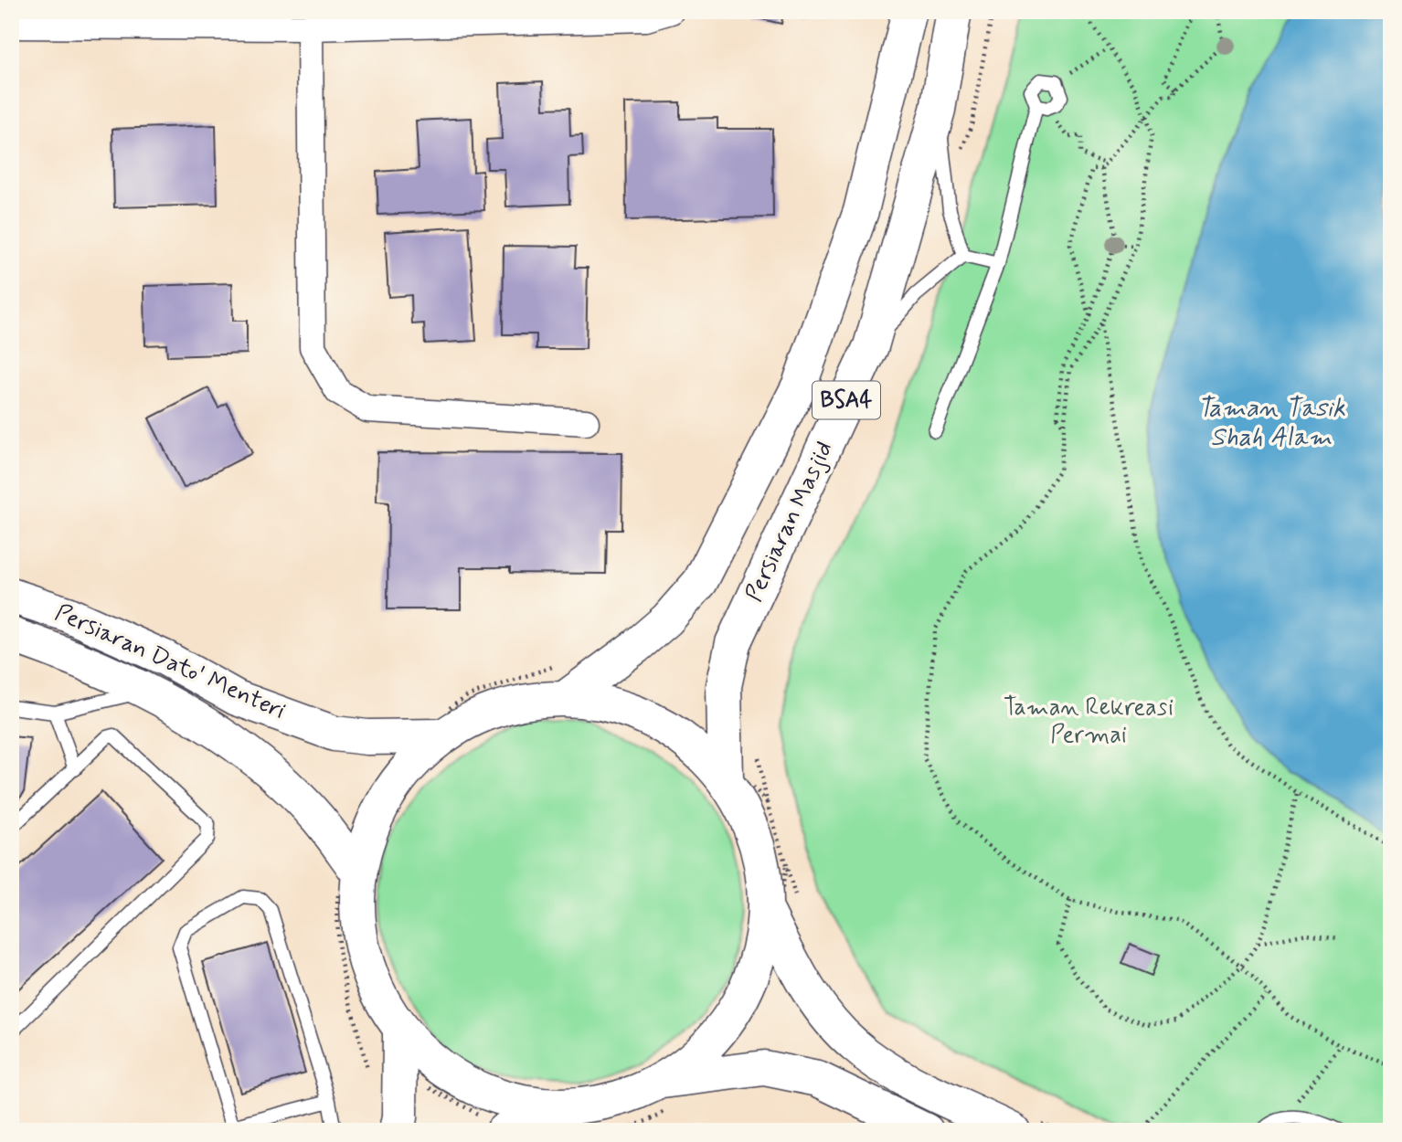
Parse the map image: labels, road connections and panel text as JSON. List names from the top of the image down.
{
  "streets": {
    "main road": ["BSA4", "Persiaran Masjid", "Persiaran Dato' Menteri"]
  },
  "water": ["Taman Tasik Shah Alam"],
  "parks": ["Taman Rekreasi Permai"]
}
